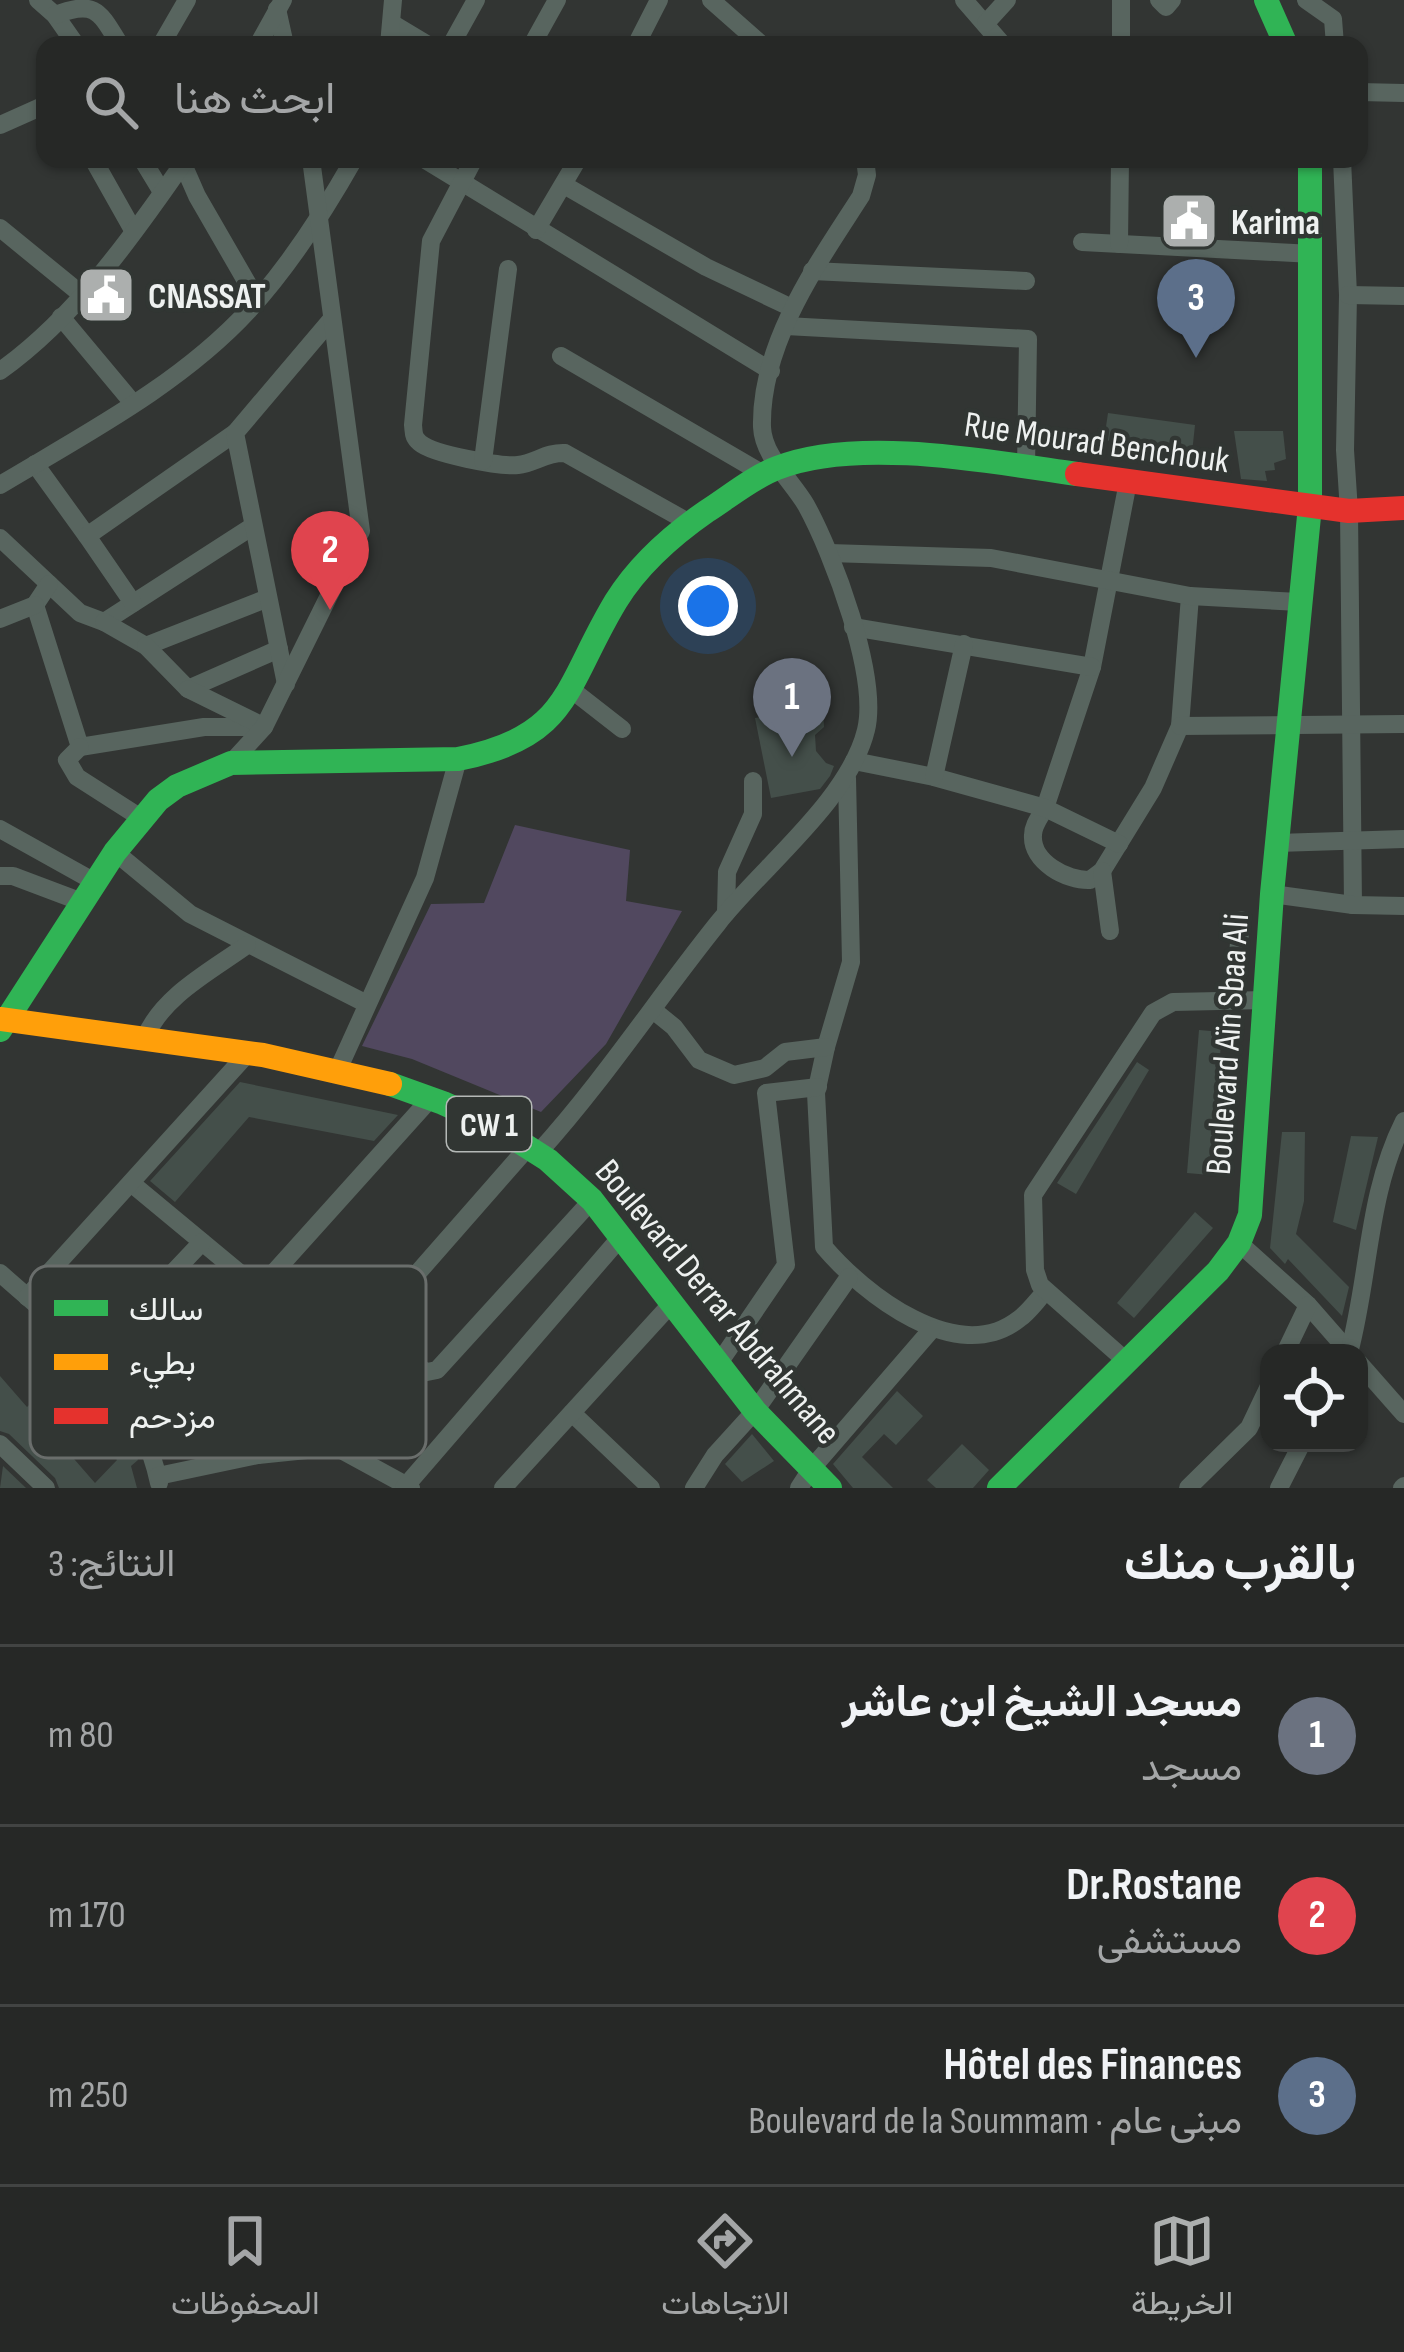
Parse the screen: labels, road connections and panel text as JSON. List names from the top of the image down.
{
  "streets": {
    "main road": [
      "Rue Mourad Benchouk",
      "Boulevard Aïn Sbaa Ali",
      "CW 1",
      "Boulevard Derrar Abdrahmane"
    ]
  },
  "crossings": [
    ["Rue Mourad Benchouk", "Boulevard Aïn Sbaa Ali"]
  ],
  "places": {
    "public building": ["Karima", "CNASSAT"]
  },
  "legend": ["سالك", "بطيء", "مزدحم"],
  "page": {
    "search": "ابحث هنا",
    "pins": ["3", "2", "1"],
    "heading": ["بالقرب منك", "النتائج: 3"],
    "list": [
      {
        "mark": "1",
        "name": "مسجد الشيخ ابن عاشر",
        "note": "مسجد",
        "value": "80 m"
      },
      {
        "mark": "2",
        "name": "Dr.Rostane",
        "note": "مستشفى",
        "value": "170 m"
      },
      {
        "mark": "3",
        "name": "Hôtel des Finances",
        "note": "مبنى عام · Boulevard de la Soummam",
        "value": "250 m"
      }
    ],
    "nav": ["الخريطة", "الاتجاهات", "المحفوظات"]
  }
}
